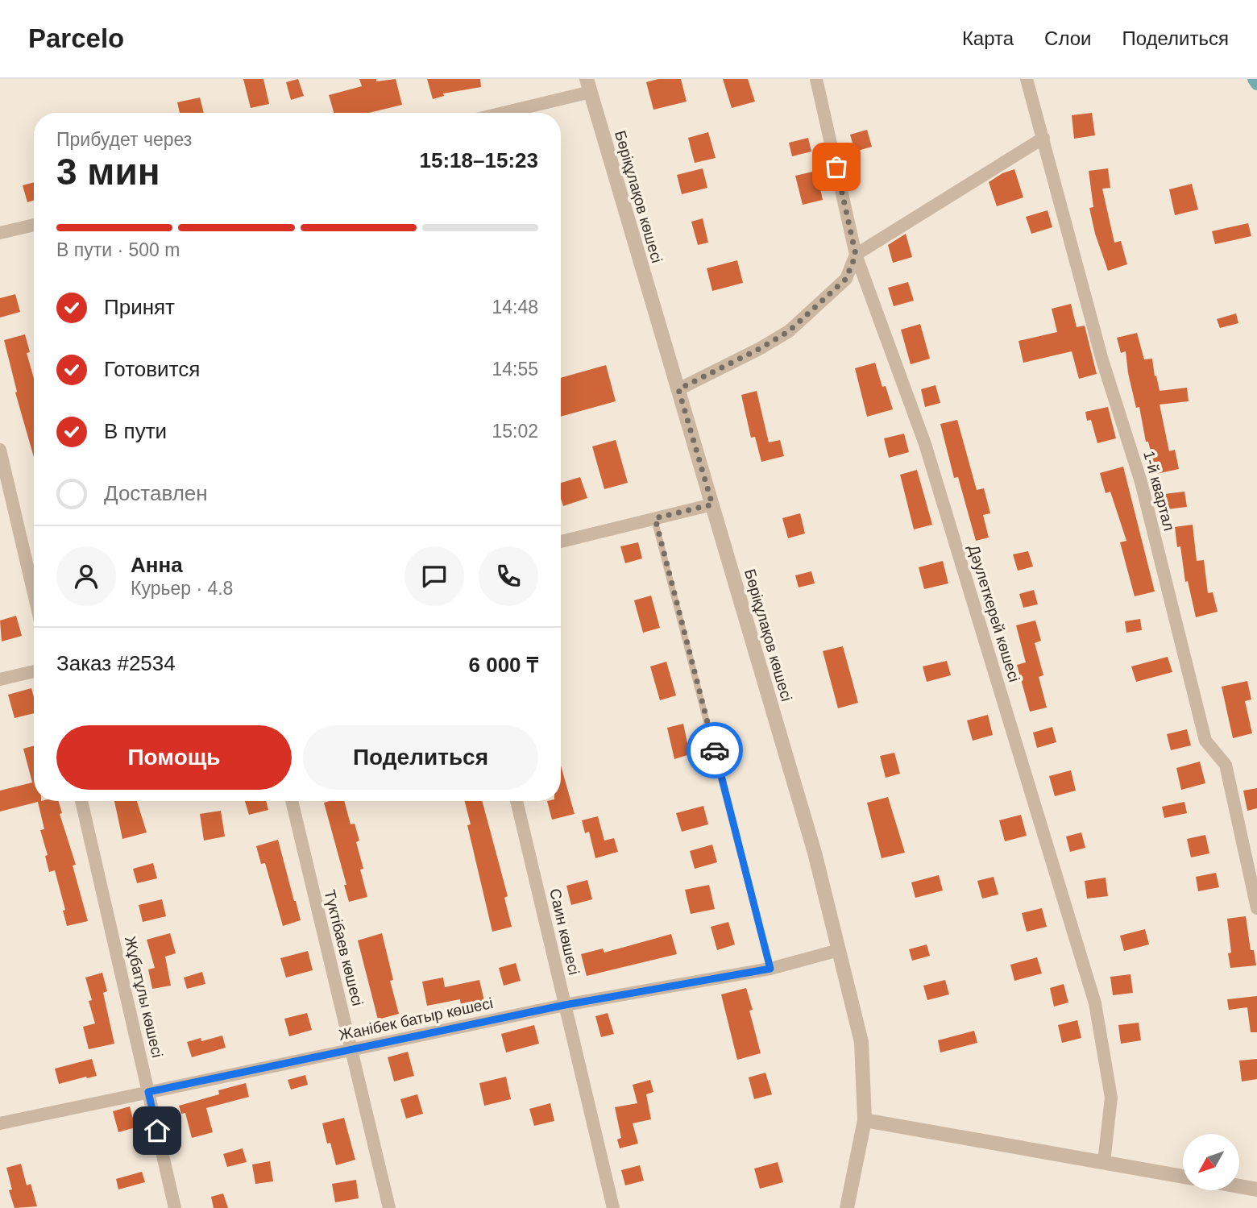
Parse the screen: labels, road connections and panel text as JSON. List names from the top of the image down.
{
  "streets": {
    "street": [
      "Бөріқұлақов көшесі",
      "1-й квартал",
      "Дәулеткерей көшесі",
      "Саин көшесі",
      "Түктібаев көшесі",
      "Жұбатұлы көшесі",
      "Жанібек батыр көшесі"
    ]
  },
  "crossings": [
    ["Бөріқұлақов көшесі", "Жанібек батыр көшесі"],
    ["Саин көшесі", "Жанібек батыр көшесі"],
    ["Түктібаев көшесі", "Жанібек батыр көшесі"],
    ["Жұбатұлы көшесі", "Жанібек батыр көшесі"]
  ],
  "north": "bottom left",
  "page": {
    "header": "Parcelo",
    "nav": ["Карта", "Слои", "Поделиться"],
    "heading": ["3 мин", "Прибудет через", "15:18–15:23"],
    "panel": [
      "Анна",
      "Курьер · 4.8",
      "Заказ #2534",
      "6 000 ₸"
    ],
    "bar": "В пути · 500 m",
    "list": [
      ["Принят", "14:48"],
      ["Готовится", "14:55"],
      ["В пути", "15:02"],
      "Доставлен"
    ],
    "buttons": ["Помощь", "Поделиться"]
  }
}
